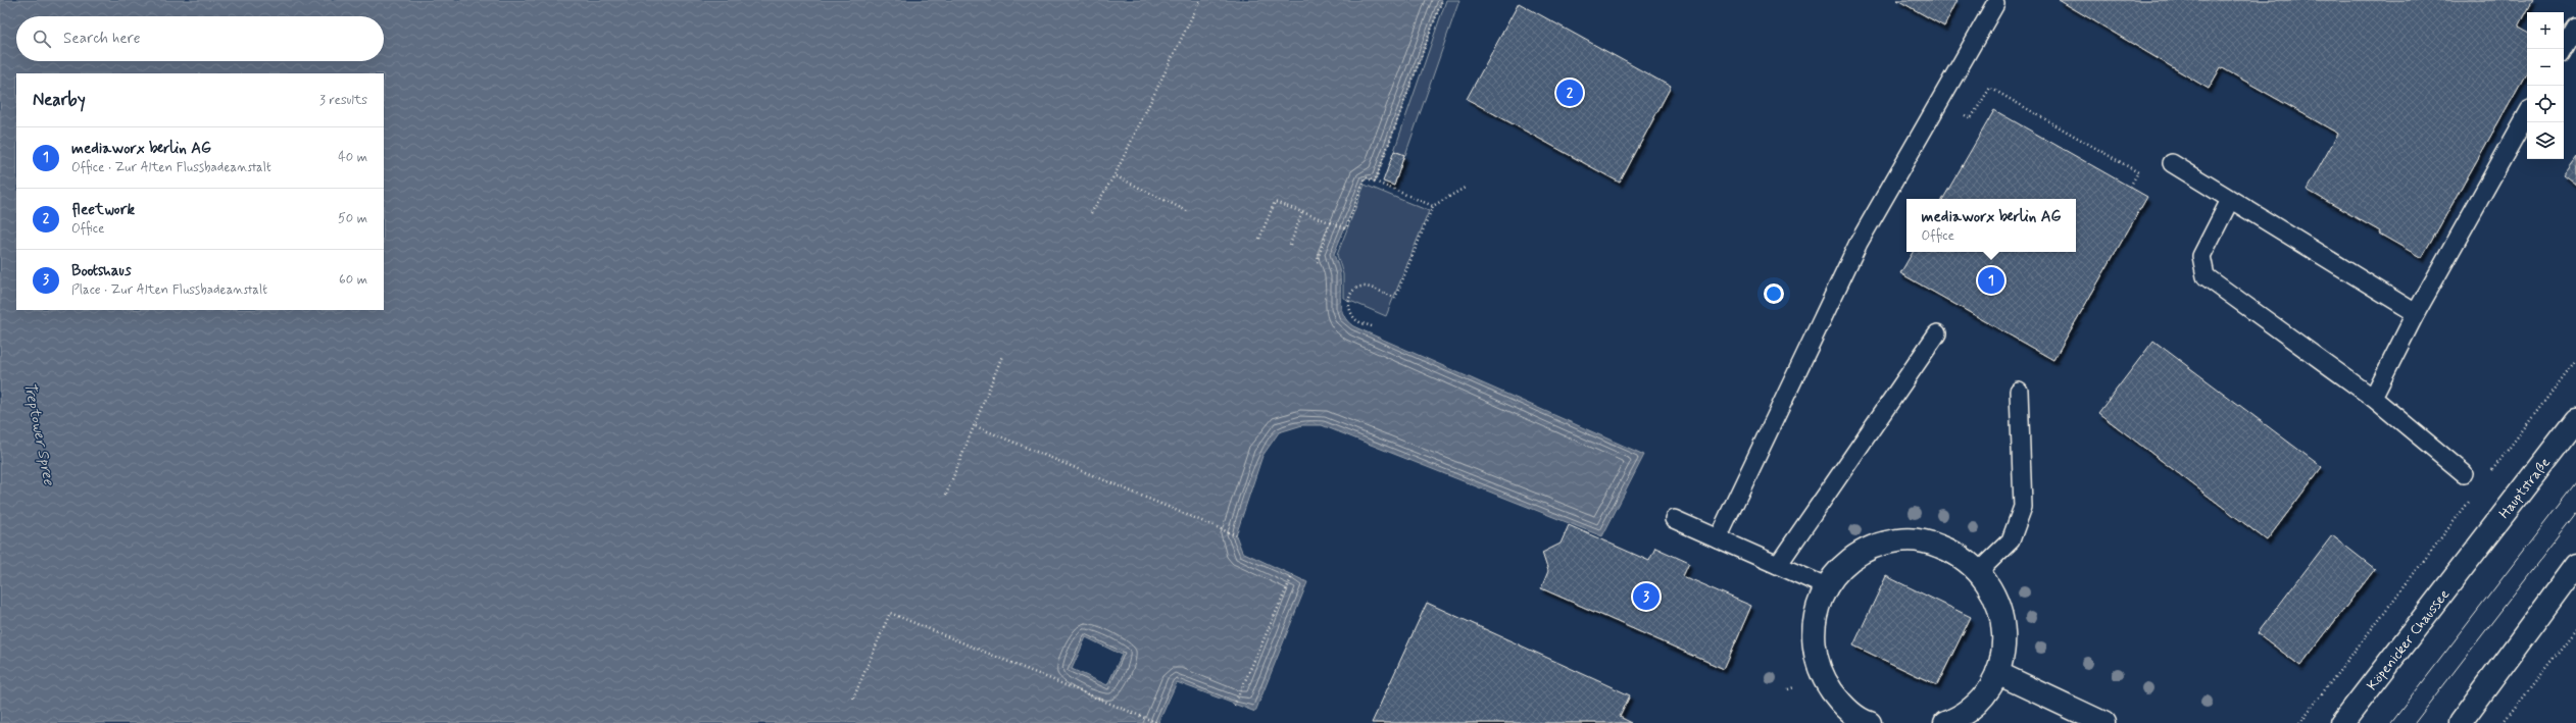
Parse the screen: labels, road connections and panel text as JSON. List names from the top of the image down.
{
  "streets": {
    "street": ["Hauptstraße", "Köpenicker Chaussee"]
  },
  "crossings": [
    ["Hauptstraße", "Köpenicker Chaussee"]
  ],
  "water": ["Treptower Spree"],
  "page": {
    "map_buttons": ["+", "−"],
    "search": "Search here",
    "heading": ["Nearby", "3 results"],
    "pins": ["2", "1", "3"],
    "list": [
      {
        "mark": "1",
        "name": "mediaworx berlin AG",
        "note": "Office · Zur Alten Flussbadeanstalt",
        "value": "40 m"
      },
      {
        "mark": "2",
        "name": "fleetwork",
        "note": "Office",
        "value": "50 m"
      },
      {
        "mark": "3",
        "name": "Bootshaus",
        "note": "Place · Zur Alten Flussbadeanstalt",
        "value": "60 m"
      }
    ],
    "popup": ["mediaworx berlin AG", "Office"]
  }
}
